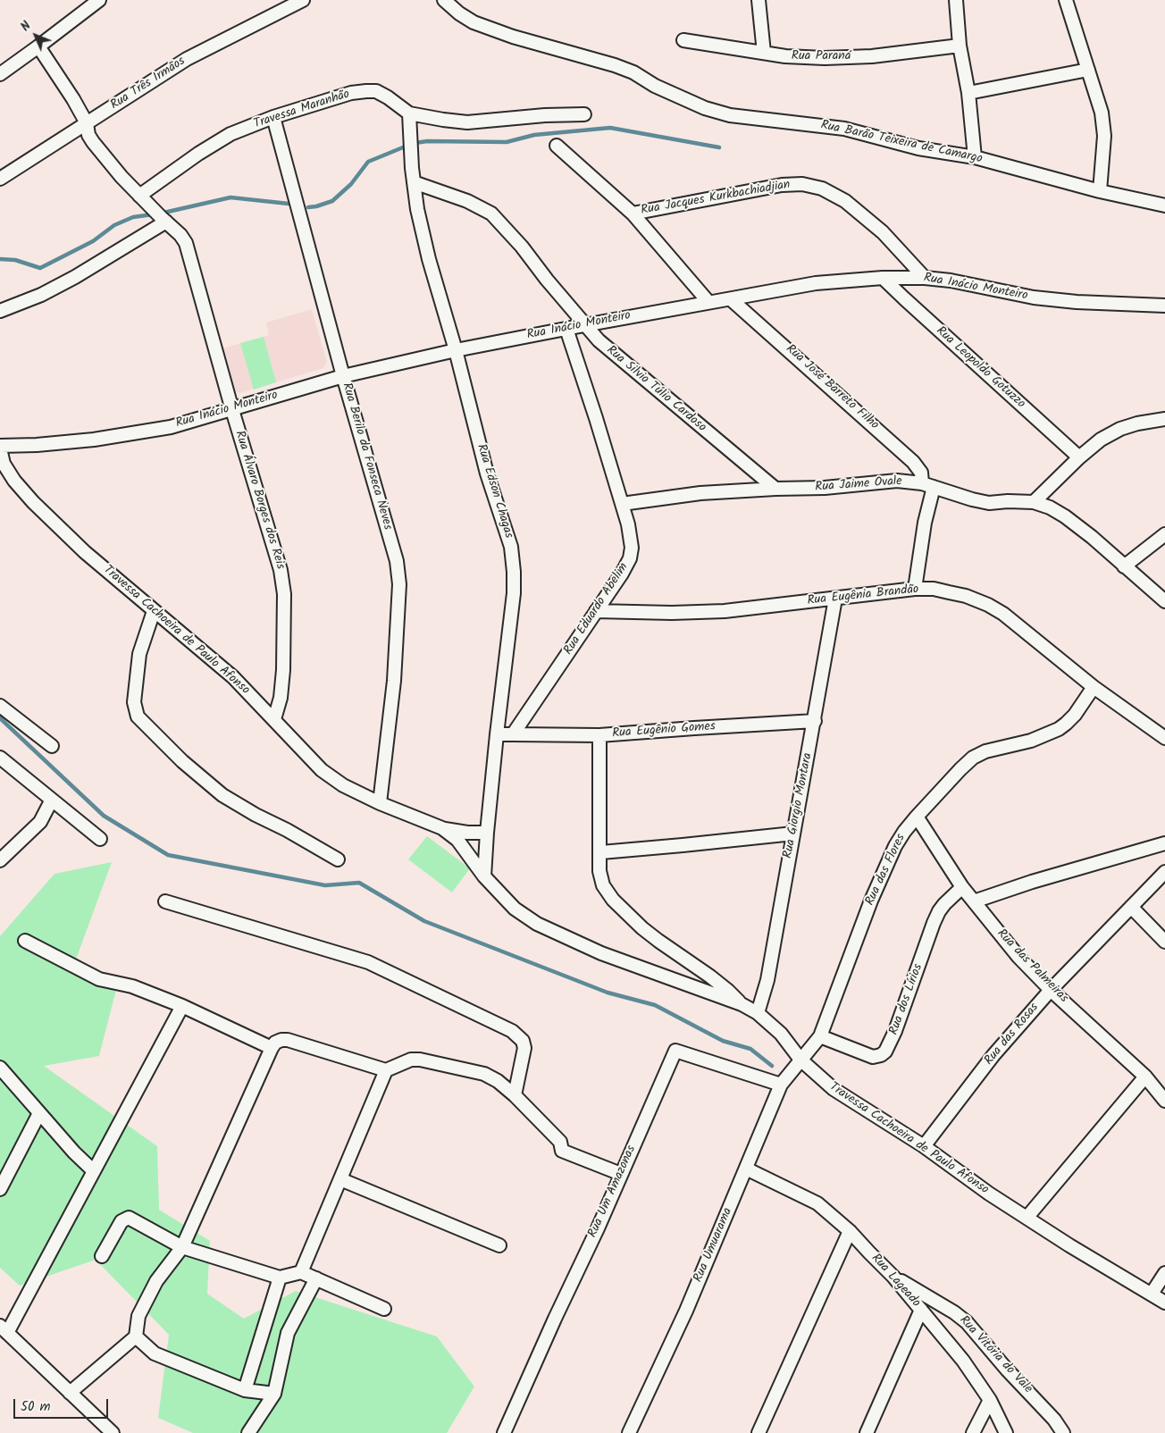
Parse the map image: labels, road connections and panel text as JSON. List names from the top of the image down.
{
  "streets": {
    "street": [
      "Rua Paraná",
      "Rua Três Irmãos",
      "Travessa Maranhão",
      "Rua Barão Teixeira de Camargo",
      "Rua Jacques Kurkbachiadjian",
      "Rua Inácio Monteiro",
      "Rua Leopoldo Gotuzzo",
      "Rua José Barreto Filho",
      "Rua Silvio Túlio Cardoso",
      "Rua Berilo da Fonseca Neves",
      "Rua Jaime Ovale",
      "Rua Edson Chagas",
      "Rua Álvaro Borges dos Reis",
      "Rua Eugênia Brandão",
      "Rua Eduardo Abelim",
      "Travessa Cachoeira de Paulo Afonso",
      "Rua Eugênio Gomes",
      "Rua Giorgio Montara",
      "Rua das Flores",
      "Rua das Palmeiras",
      "Rua dos Lírios",
      "Rua das Rosas",
      "Rua Um Amazonas",
      "Rua Umuarama",
      "Rua Lageado",
      "Rua Vitória do Vale"
    ]
  },
  "crossings": [
    ["Travessa Maranhão", "Rua Berilo da Fonseca Neves"],
    ["Travessa Maranhão", "Rua Edson Chagas"],
    ["Travessa Maranhão", "Rua Álvaro Borges dos Reis"],
    ["Rua Jacques Kurkbachiadjian", "Rua Inácio Monteiro"],
    ["Rua Inácio Monteiro", "Rua Leopoldo Gotuzzo"],
    ["Rua Inácio Monteiro", "Rua José Barreto Filho"],
    ["Rua Inácio Monteiro", "Rua Silvio Túlio Cardoso"],
    ["Rua Inácio Monteiro", "Rua Berilo da Fonseca Neves"],
    ["Rua Inácio Monteiro", "Rua Edson Chagas"],
    ["Rua Inácio Monteiro", "Rua Álvaro Borges dos Reis"],
    ["Rua Inácio Monteiro", "Rua Eduardo Abelim"],
    ["Rua Inácio Monteiro", "Travessa Cachoeira de Paulo Afonso"],
    ["Rua José Barreto Filho", "Rua Jaime Ovale"],
    ["Rua Silvio Túlio Cardoso", "Rua Jaime Ovale"],
    ["Rua Silvio Túlio Cardoso", "Rua Edson Chagas"],
    ["Rua Berilo da Fonseca Neves", "Travessa Cachoeira de Paulo Afonso"],
    ["Rua Jaime Ovale", "Rua Eduardo Abelim"],
    ["Rua Edson Chagas", "Travessa Cachoeira de Paulo Afonso"],
    ["Rua Álvaro Borges dos Reis", "Travessa Cachoeira de Paulo Afonso"],
    ["Rua Eugênia Brandão", "Rua Eduardo Abelim"],
    ["Rua Eugênia Brandão", "Rua Giorgio Montara"],
    ["Rua Eugênia Brandão", "Rua das Flores"],
    ["Rua Eduardo Abelim", "Rua Eugênio Gomes"],
    ["Travessa Cachoeira de Paulo Afonso", "Rua Giorgio Montara"],
    ["Travessa Cachoeira de Paulo Afonso", "Rua das Flores"],
    ["Travessa Cachoeira de Paulo Afonso", "Rua das Rosas"],
    ["Travessa Cachoeira de Paulo Afonso", "Rua Umuarama"],
    ["Rua Eugênio Gomes", "Rua Giorgio Montara"],
    ["Rua das Flores", "Rua das Palmeiras"],
    ["Rua das Flores", "Rua dos Lírios"],
    ["Rua das Flores", "Rua Umuarama"],
    ["Rua das Palmeiras", "Rua dos Lírios"],
    ["Rua das Palmeiras", "Rua das Rosas"],
    ["Rua Um Amazonas", "Rua Umuarama"],
    ["Rua Umuarama", "Rua Lageado"],
    ["Rua Lageado", "Rua Vitória do Vale"]
  ],
  "scale_bar": "50 m",
  "north": "top left"
}
